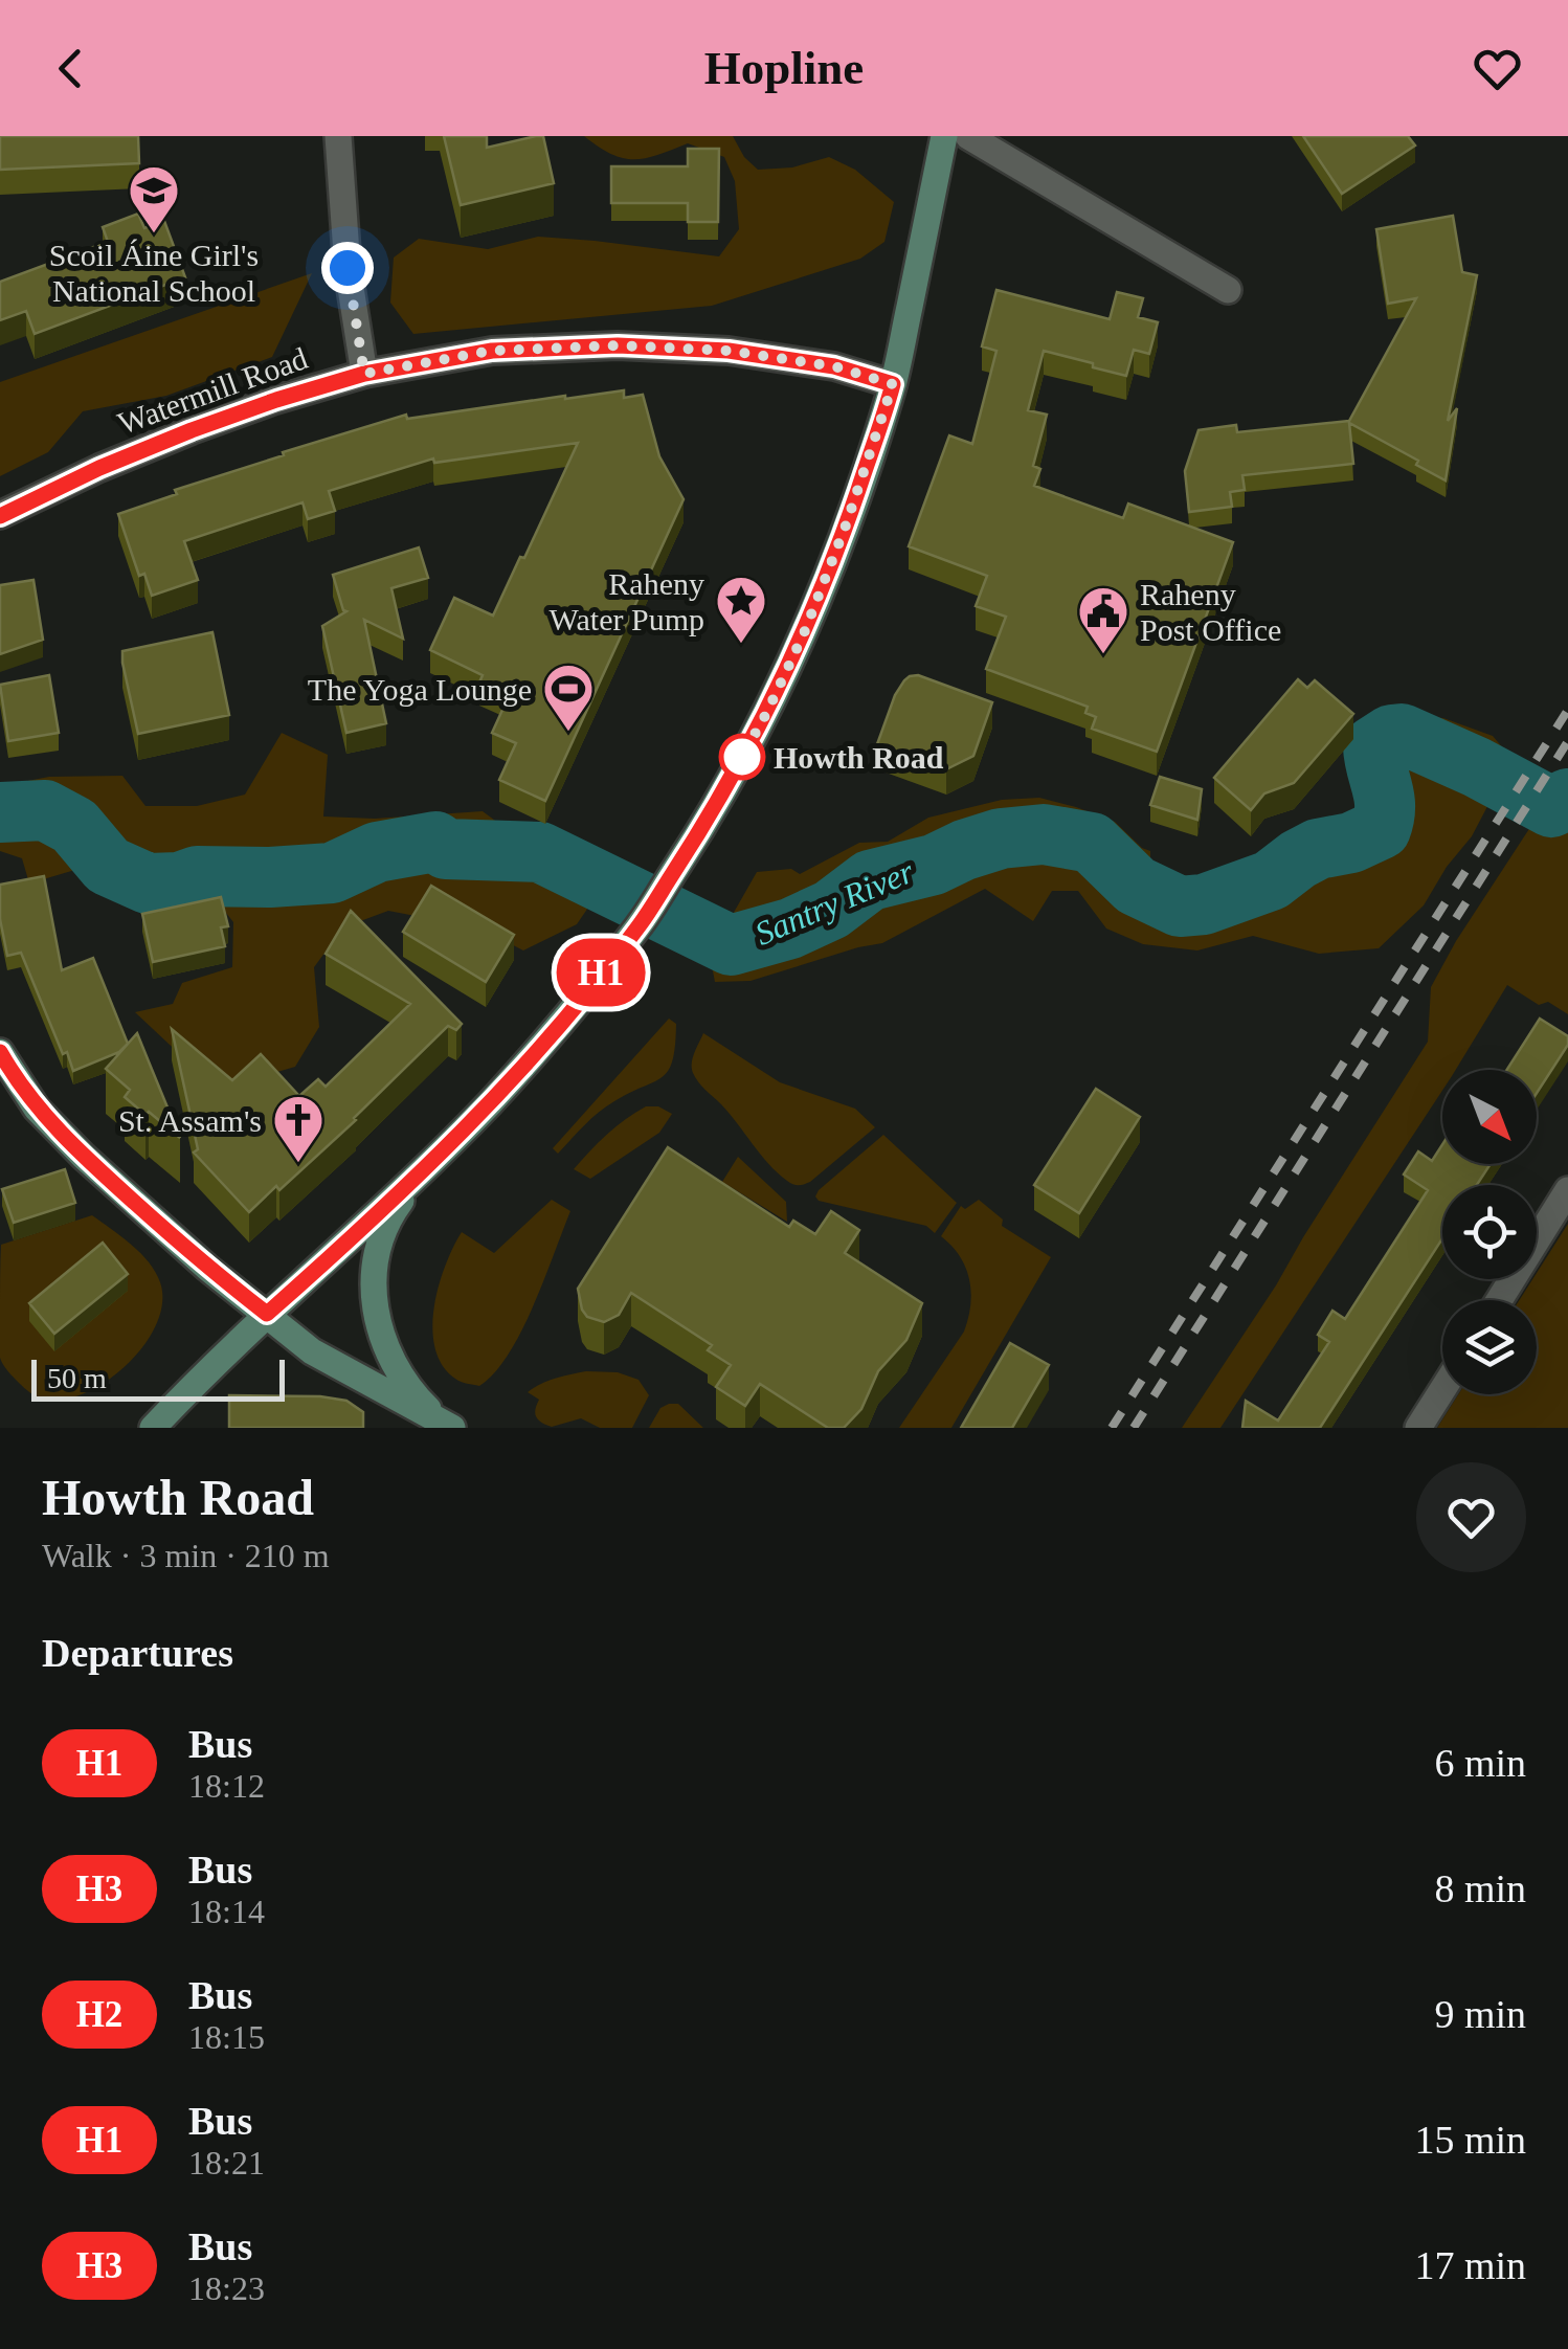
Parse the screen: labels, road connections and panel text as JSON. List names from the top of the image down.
{
  "streets": {
    "street": ["Watermill Road"]
  },
  "water": ["Santry River"],
  "places": {
    "school or university": ["Scoil Áine Girl's National School"],
    "place": ["Raheny Water Pump"],
    "public building": ["Raheny Post Office"],
    "sports": ["The Yoga Lounge"],
    "other": ["Howth Road"],
    "church": ["St. Assam's"]
  },
  "lines": ["bus line H1"],
  "scale_bar": "50 m",
  "north": "bottom right",
  "page": {
    "header": "Hopline",
    "on_map": "H1",
    "scale": "50 m",
    "heading": [
      ["Howth Road", "Walk · 3 min · 210 m"],
      "Departures"
    ],
    "list": [
      {
        "mark": "H1",
        "name": "Bus",
        "note": "18:12",
        "value": "6 min"
      },
      {
        "mark": "H3",
        "name": "Bus",
        "note": "18:14",
        "value": "8 min"
      },
      {
        "mark": "H2",
        "name": "Bus",
        "note": "18:15",
        "value": "9 min"
      },
      {
        "mark": "H1",
        "name": "Bus",
        "note": "18:21",
        "value": "15 min"
      },
      {
        "mark": "H3",
        "name": "Bus",
        "note": "18:23",
        "value": "17 min"
      }
    ]
  }
}
